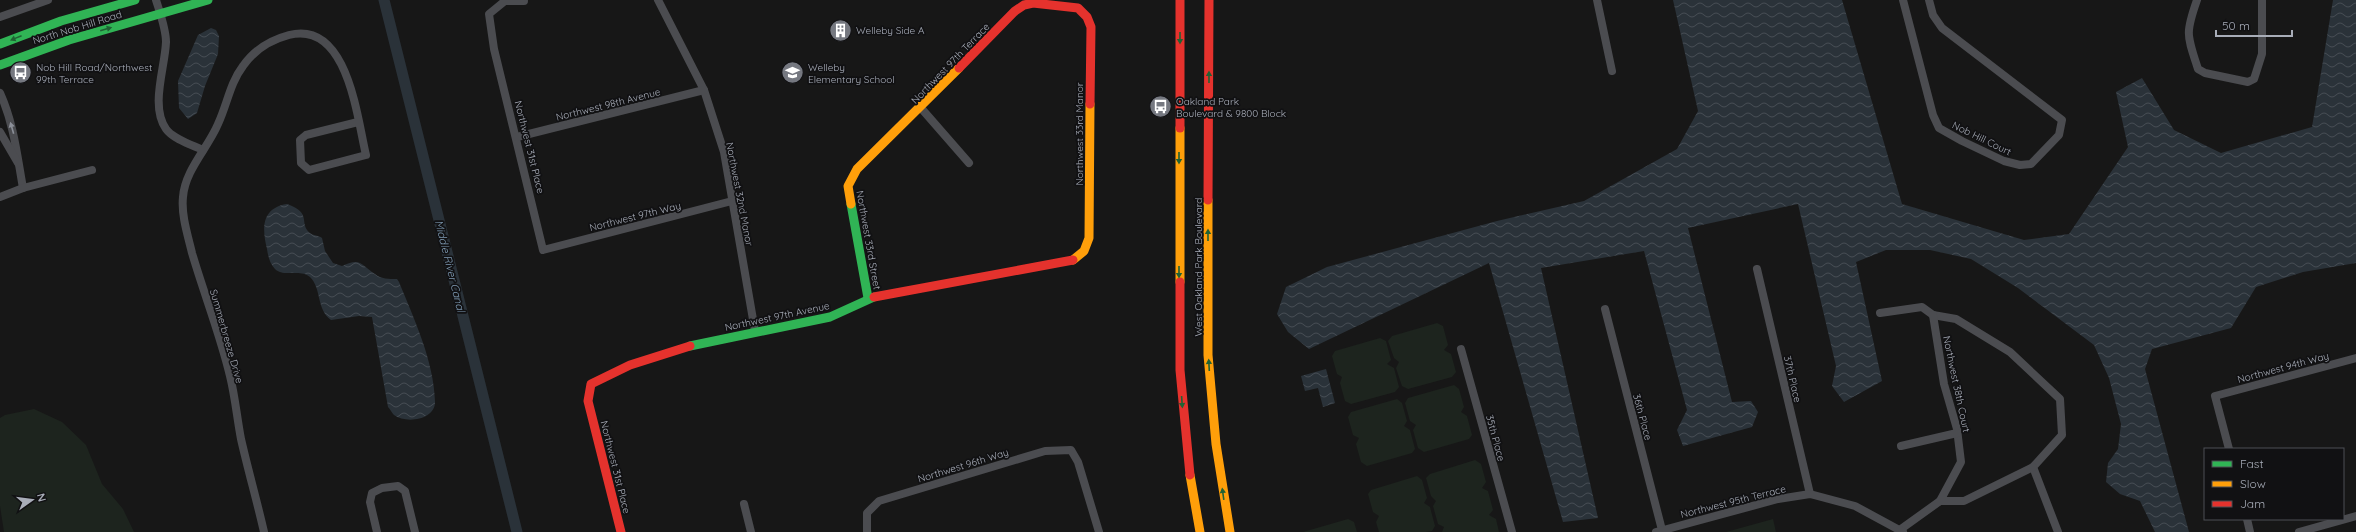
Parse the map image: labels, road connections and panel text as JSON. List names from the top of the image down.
{
  "streets": {
    "main road": [
      "North Nob Hill Road",
      "Northwest 97th Terrace",
      "Northwest 33rd Manor",
      "Northwest 31st Place",
      "Northwest 33rd Street",
      "West Oakland Park Boulevard",
      "Northwest 97th Avenue"
    ],
    "street": [
      "Northwest 98th Avenue",
      "Nob Hill Court",
      "Northwest 32nd Manor",
      "Northwest 97th Way",
      "Summerbreeze Drive",
      "Northwest 94th Way",
      "37th Place",
      "Northwest 38th Court",
      "36th Place",
      "35th Place",
      "Northwest 96th Way",
      "Northwest 95th Terrace"
    ]
  },
  "crossings": [
    ["Northwest 97th Terrace", "Northwest 33rd Manor"],
    ["Northwest 97th Terrace", "Northwest 33rd Street"],
    ["Northwest 98th Avenue", "Northwest 31st Place"],
    ["Northwest 98th Avenue", "Northwest 32nd Manor"],
    ["Northwest 33rd Manor", "Northwest 97th Avenue"],
    ["Northwest 31st Place", "Northwest 97th Way"],
    ["Northwest 31st Place", "Northwest 97th Avenue"],
    ["Northwest 32nd Manor", "Northwest 97th Way"],
    ["Northwest 32nd Manor", "Northwest 97th Avenue"],
    ["Northwest 33rd Street", "Northwest 97th Avenue"],
    ["37th Place", "Northwest 95th Terrace"],
    ["36th Place", "Northwest 95th Terrace"]
  ],
  "water": ["Middle River Canal"],
  "places": {
    "building": ["Welleby Side A"],
    "bus stop": ["Nob Hill Road/Northwest 99th Terrace", "Oakland Park Boulevard & 9800 Block"],
    "school or university": ["Welleby Elementary School"]
  },
  "legend": ["Fast", "Slow", "Jam"],
  "scale_bar": "50 m",
  "north": "right"
}
